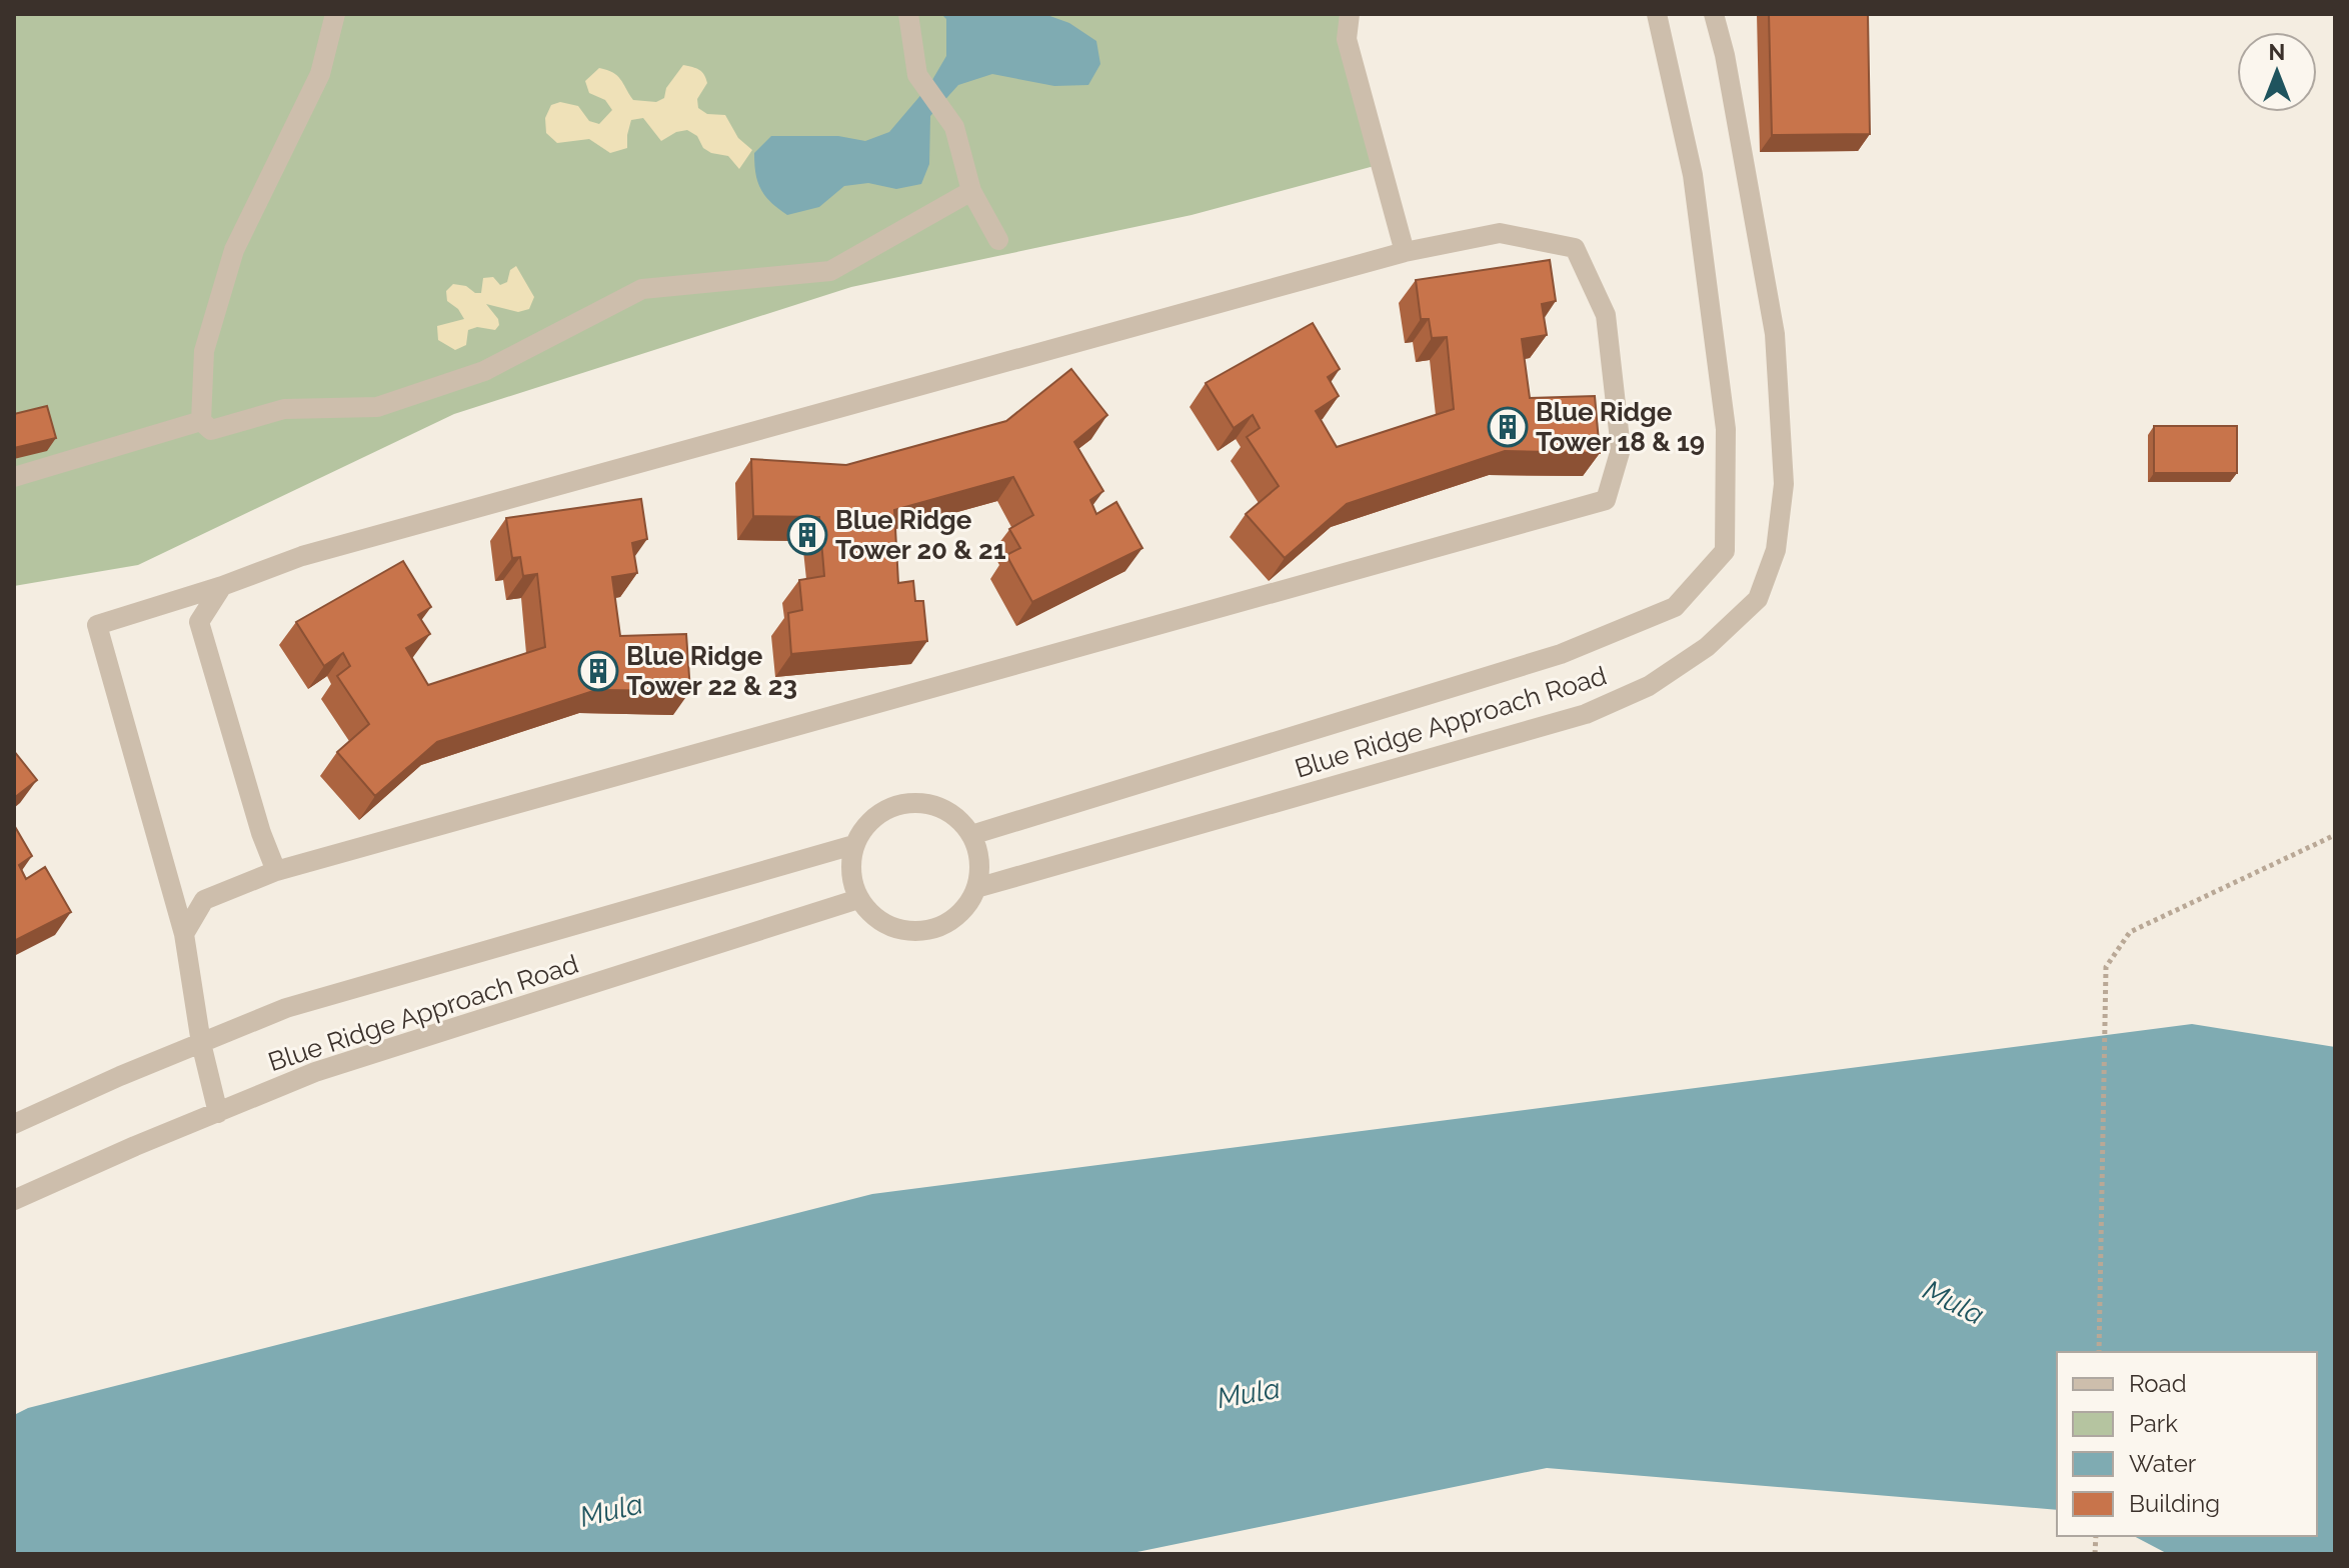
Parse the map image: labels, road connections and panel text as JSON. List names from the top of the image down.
{
  "streets": {
    "street": ["Blue Ridge Approach Road"]
  },
  "water": ["Mula"],
  "places": {
    "building": ["Blue Ridge Tower 18 & 19", "Blue Ridge Tower 20 & 21", "Blue Ridge Tower 22 & 23"]
  },
  "legend": [
    "Road",
    "Park",
    "Water",
    "Building"
  ],
  "north": "top"
}
